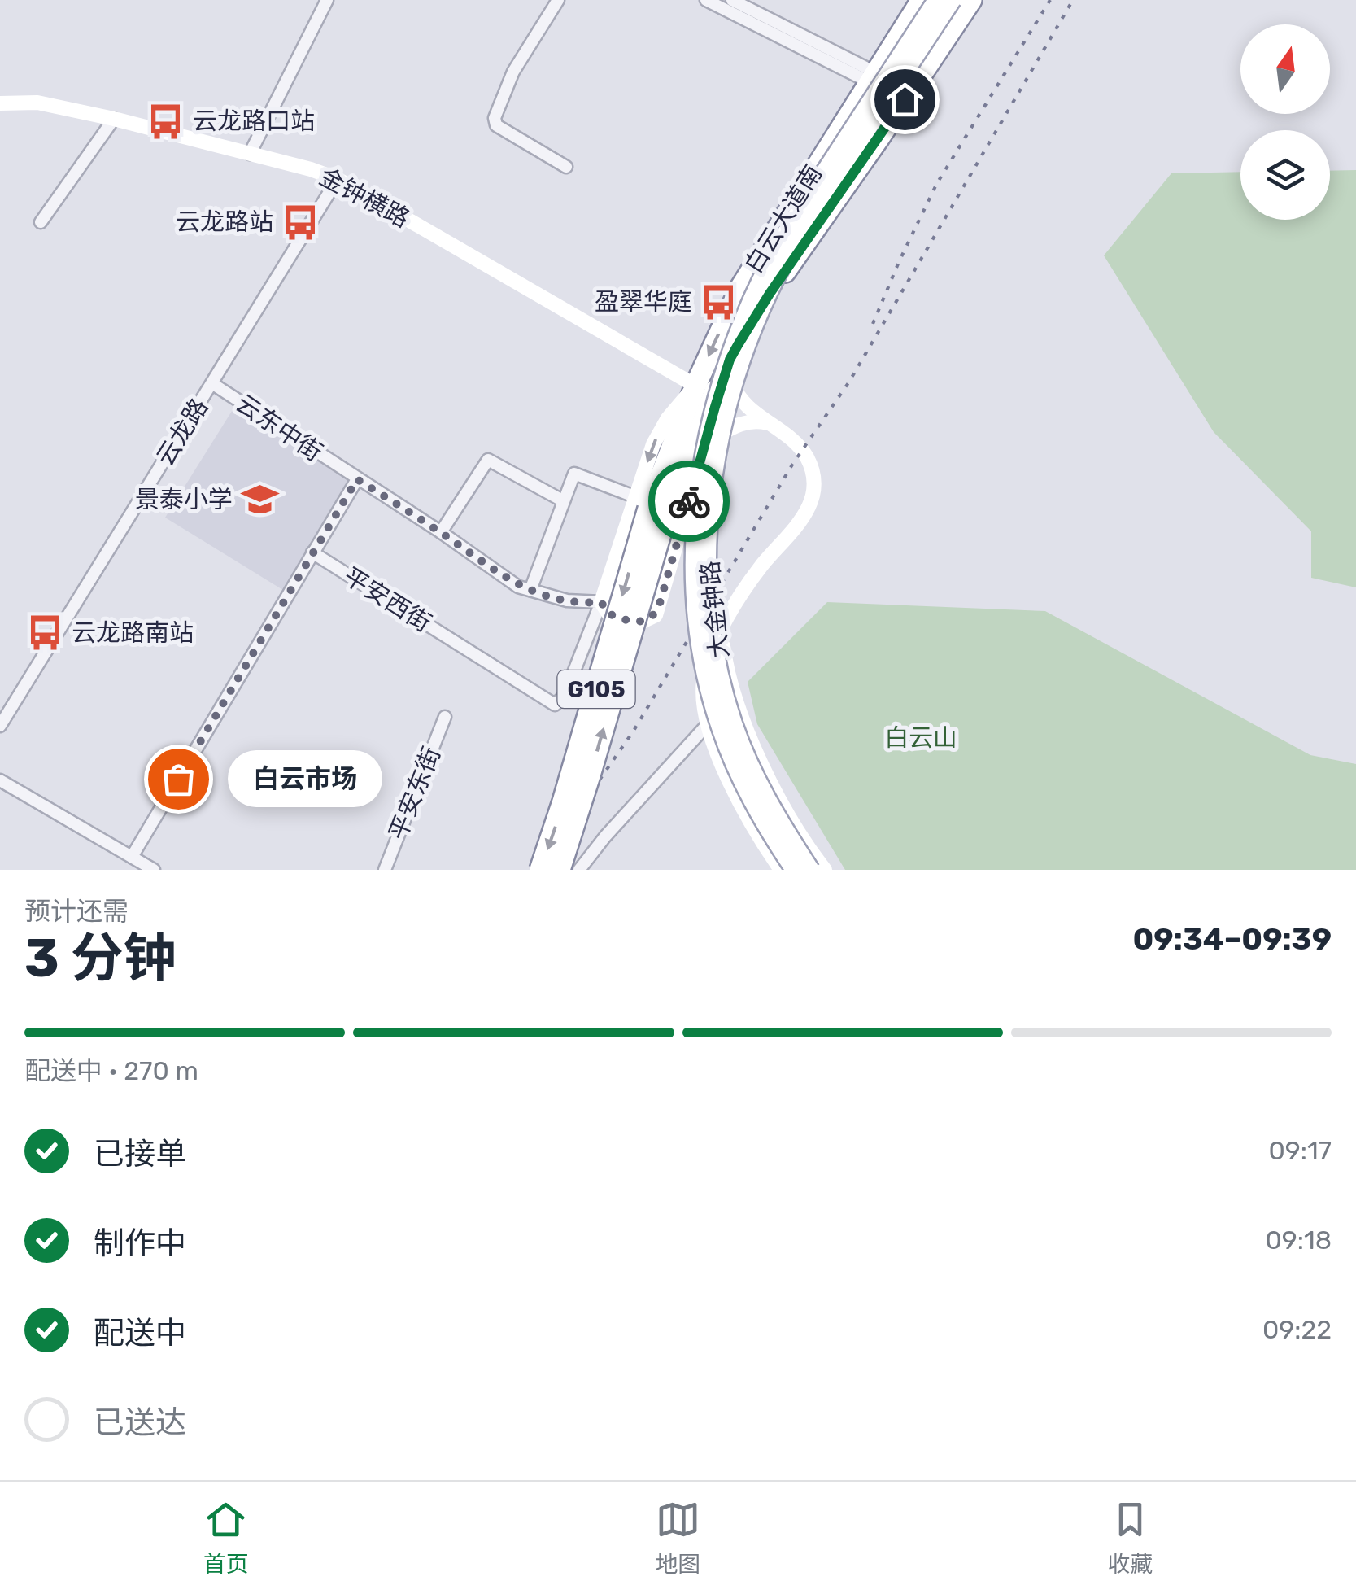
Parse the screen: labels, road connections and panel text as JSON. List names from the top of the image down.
{
  "streets": {
    "highway": ["白云大道南", "G105"],
    "main road": ["大金钟路"],
    "street": [
      "金钟横路",
      "云东中街",
      "云龙路",
      "平安西街",
      "平安东街"
    ]
  },
  "crossings": [
    ["金钟横路", "白云大道南"],
    ["金钟横路", "云龙路"],
    ["云东中街", "云龙路"],
    ["云东中街", "平安西街"]
  ],
  "parks": ["白云山"],
  "places": {
    "bus stop": [
      "云龙路口站",
      "云龙路站",
      "盈翠华庭",
      "云龙路南站"
    ],
    "school or university": ["景泰小学"],
    "other": ["白云市场"]
  },
  "north": "top",
  "page": {
    "bubble": "白云市场",
    "heading": ["3 分钟", "预计还需", "09:34–09:39"],
    "bar": "配送中 · 270 m",
    "list": [
      ["已接单", "09:17"],
      ["制作中", "09:18"],
      ["配送中", "09:22"],
      "已送达"
    ],
    "tabs": ["首页", "地图", "收藏"]
  }
}
